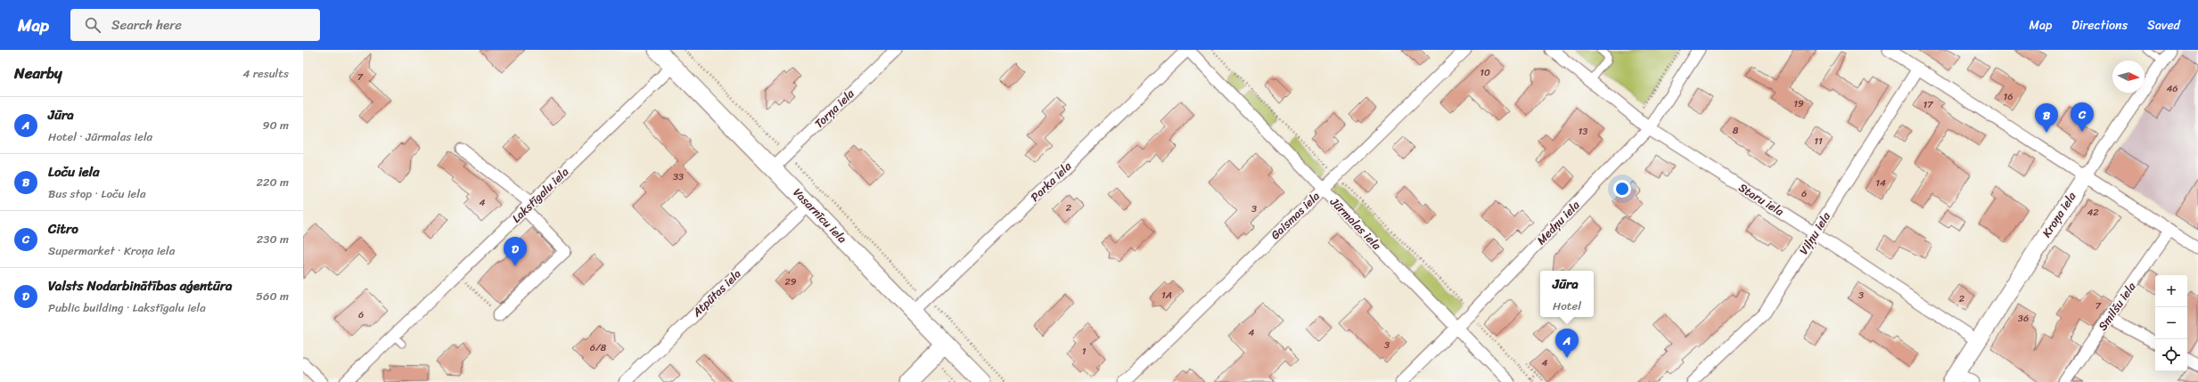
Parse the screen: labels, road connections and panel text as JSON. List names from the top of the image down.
{
  "streets": {
    "street": [
      "Torņa iela",
      "Parka iela",
      "Lakstīgalu iela",
      "Staru iela",
      "Kroņa iela",
      "Vasarnīcu iela",
      "Gaismas iela",
      "Medņu iela",
      "Jūrmalas iela",
      "Viļņu iela",
      "Atpūtas iela",
      "Smilšu iela"
    ]
  },
  "crossings": [
    ["Torņa iela", "Vasarnīcu iela"],
    ["Parka iela", "Vasarnīcu iela"],
    ["Parka iela", "Jūrmalas iela"],
    ["Lakstīgalu iela", "Vasarnīcu iela"],
    ["Staru iela", "Kroņa iela"],
    ["Staru iela", "Medņu iela"],
    ["Staru iela", "Viļņu iela"],
    ["Vasarnīcu iela", "Atpūtas iela"],
    ["Gaismas iela", "Jūrmalas iela"],
    ["Medņu iela", "Jūrmalas iela"]
  ],
  "house_numbers": [
    "10",
    "7",
    "46",
    "16",
    "19",
    "17",
    "8",
    "13",
    "11",
    "33",
    "14",
    "6",
    "4",
    "2",
    "3",
    "42",
    "29",
    "1A",
    "3",
    "2",
    "7",
    "6",
    "36",
    "4",
    "3",
    "6/8",
    "1",
    "4"
  ],
  "north": "right",
  "page": {
    "header": "Map",
    "search": "Search here",
    "nav": ["Map", "Directions", "Saved"],
    "heading": ["Nearby", "4 results"],
    "list": [
      {
        "mark": "A",
        "name": "Jūra",
        "note": "Hotel · Jūrmalas iela",
        "value": "90 m"
      },
      {
        "mark": "B",
        "name": "Loču iela",
        "note": "Bus stop · Loču iela",
        "value": "220 m"
      },
      {
        "mark": "C",
        "name": "Citro",
        "note": "Supermarket · Kroņa iela",
        "value": "230 m"
      },
      {
        "mark": "D",
        "name": "Valsts Nodarbinātības aģentūra",
        "note": "Public building · Lakstīgalu iela",
        "value": "560 m"
      }
    ],
    "pins": [
      "C",
      "B",
      "D",
      "A"
    ],
    "popup": ["Jūra", "Hotel"],
    "map_buttons": ["+", "−"]
  }
}
